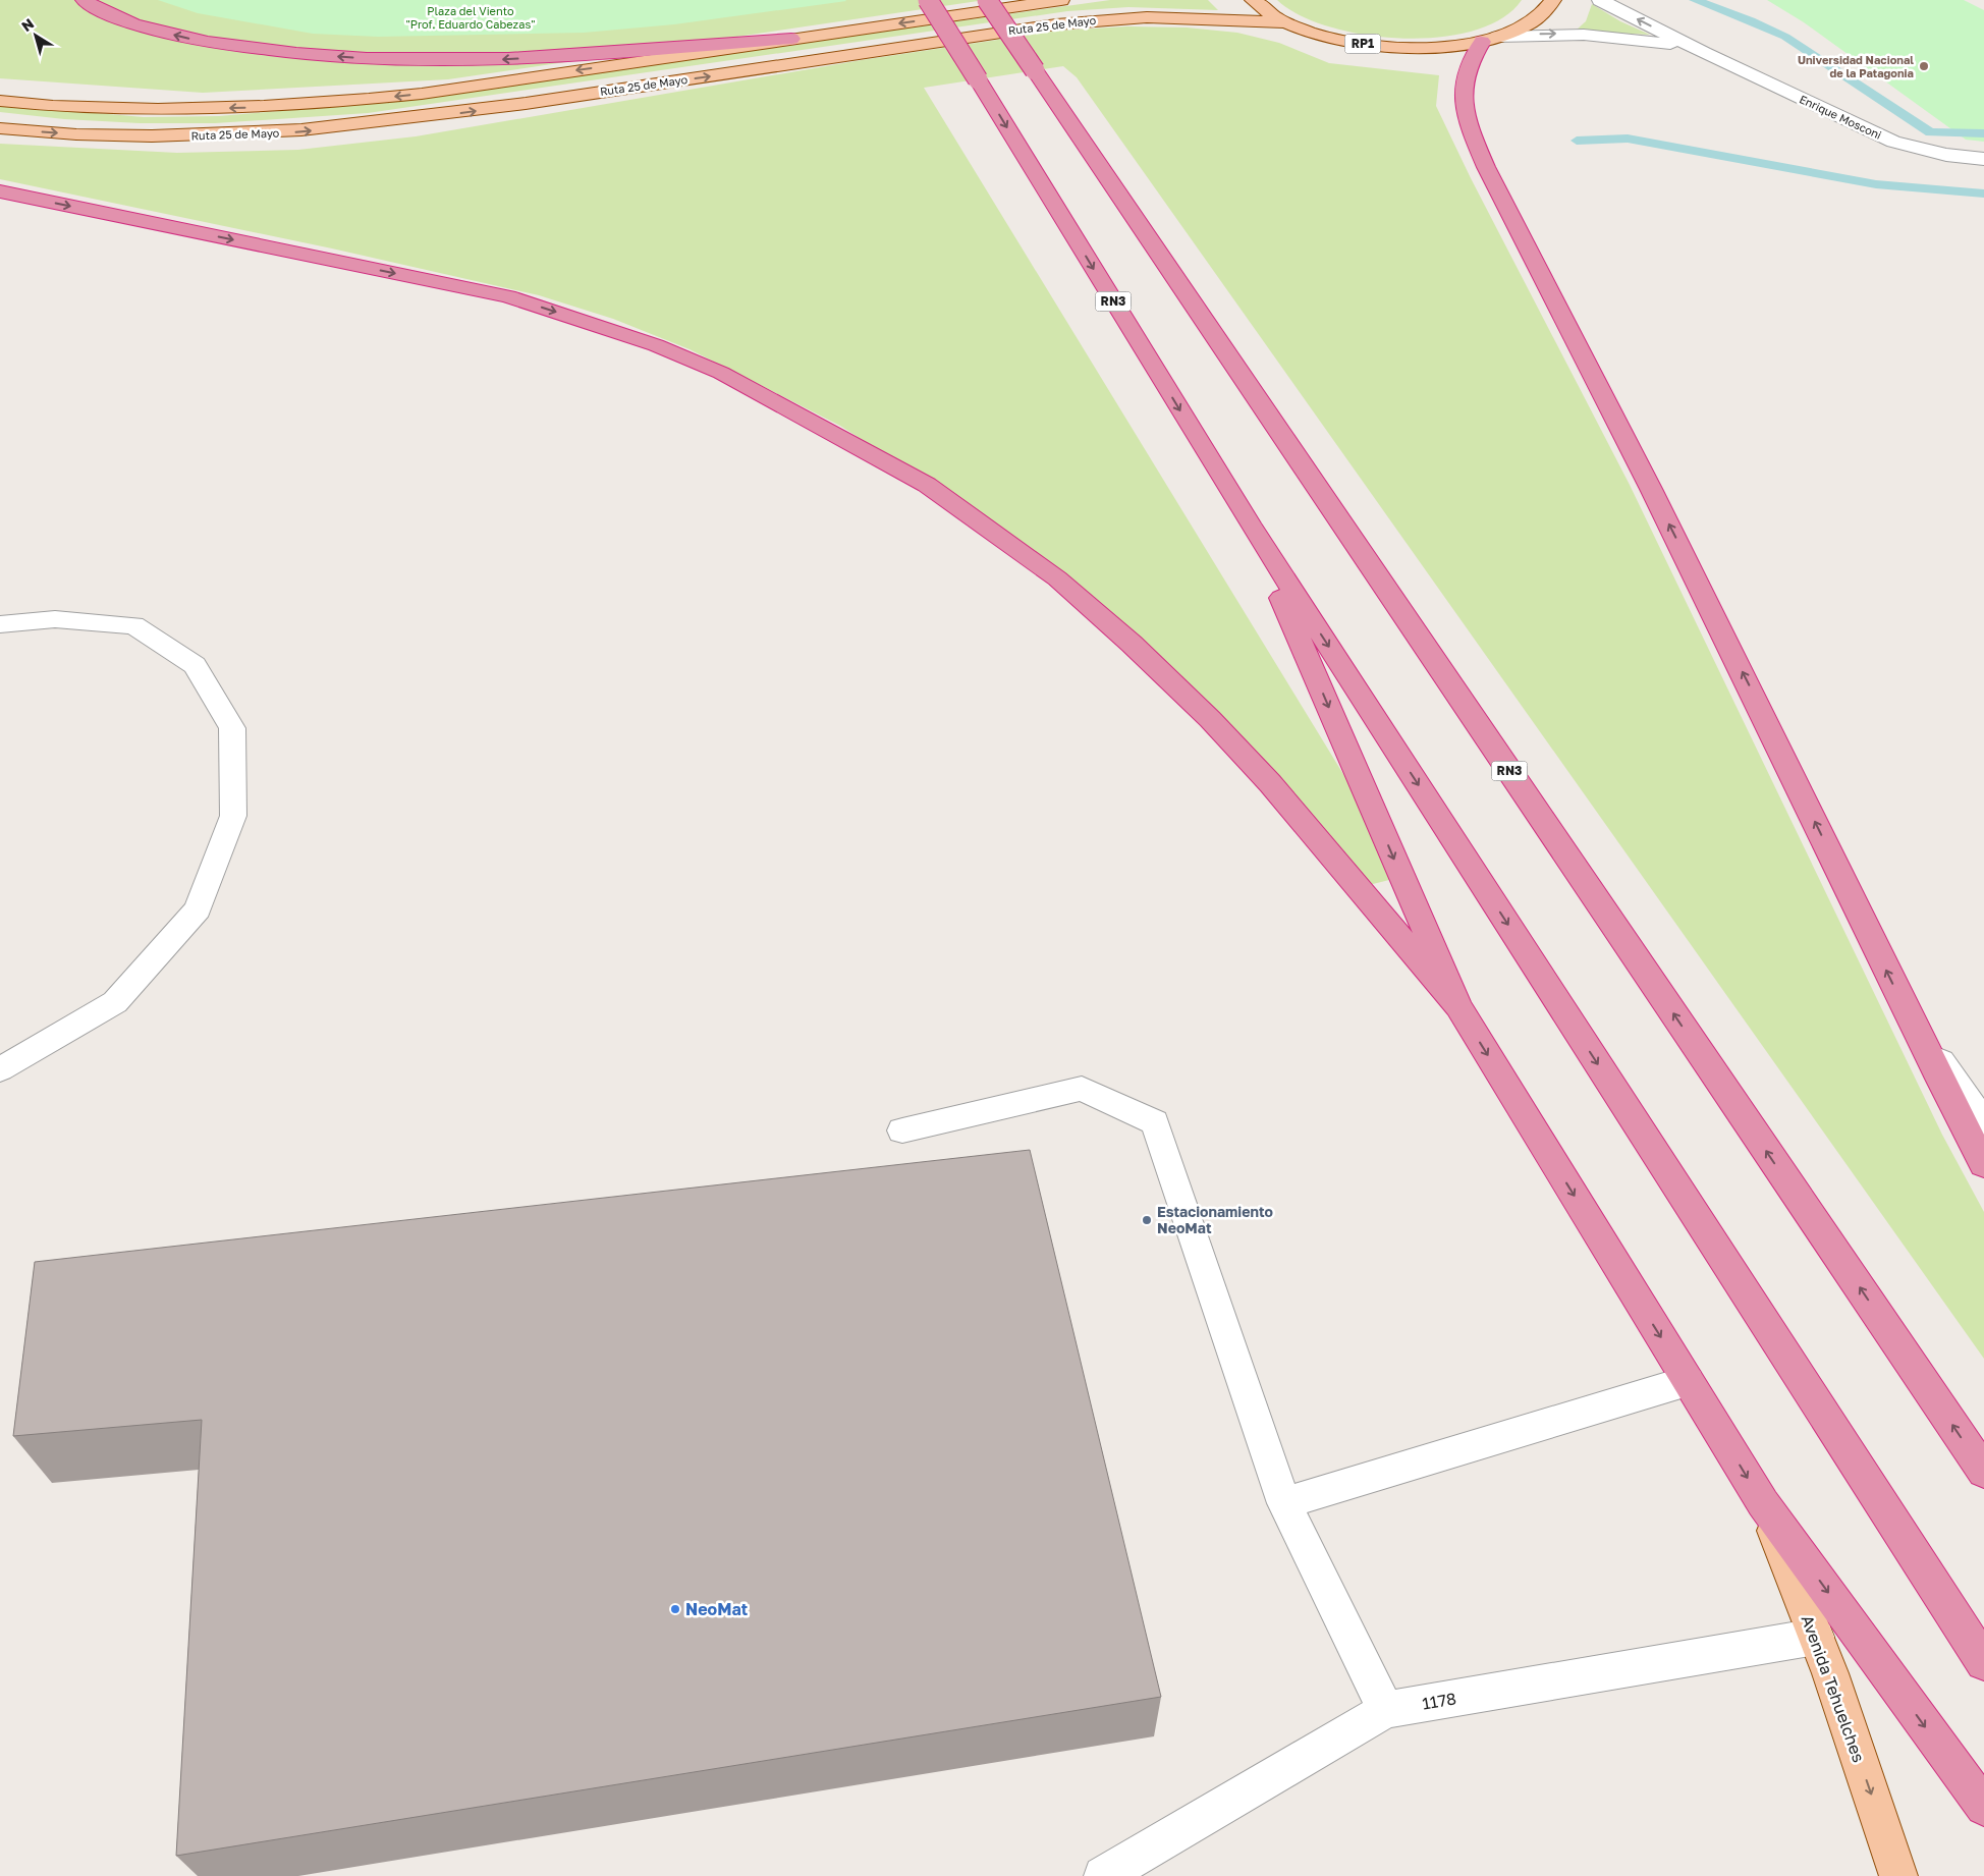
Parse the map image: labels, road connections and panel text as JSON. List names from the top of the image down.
{
  "streets": {
    "highway": ["RN3"],
    "main road": ["Ruta 25 de Mayo", "RP1", "Avenida Tehuelches"],
    "street": ["Enrique Mosconi", "1178"]
  },
  "crossings": [
    ["Ruta 25 de Mayo", "RP1"],
    ["Ruta 25 de Mayo", "Enrique Mosconi"],
    ["RP1", "Enrique Mosconi"],
    ["Avenida Tehuelches", "1178"]
  ],
  "one_way": ["Avenida Tehuelches"],
  "parks": ["Plaza del Viento \"Prof. Eduardo Cabezas\""],
  "places": ["Universidad Nacional de la Patagonia", "Estacionamiento NeoMat", "NeoMat"],
  "north": "top left"
}
